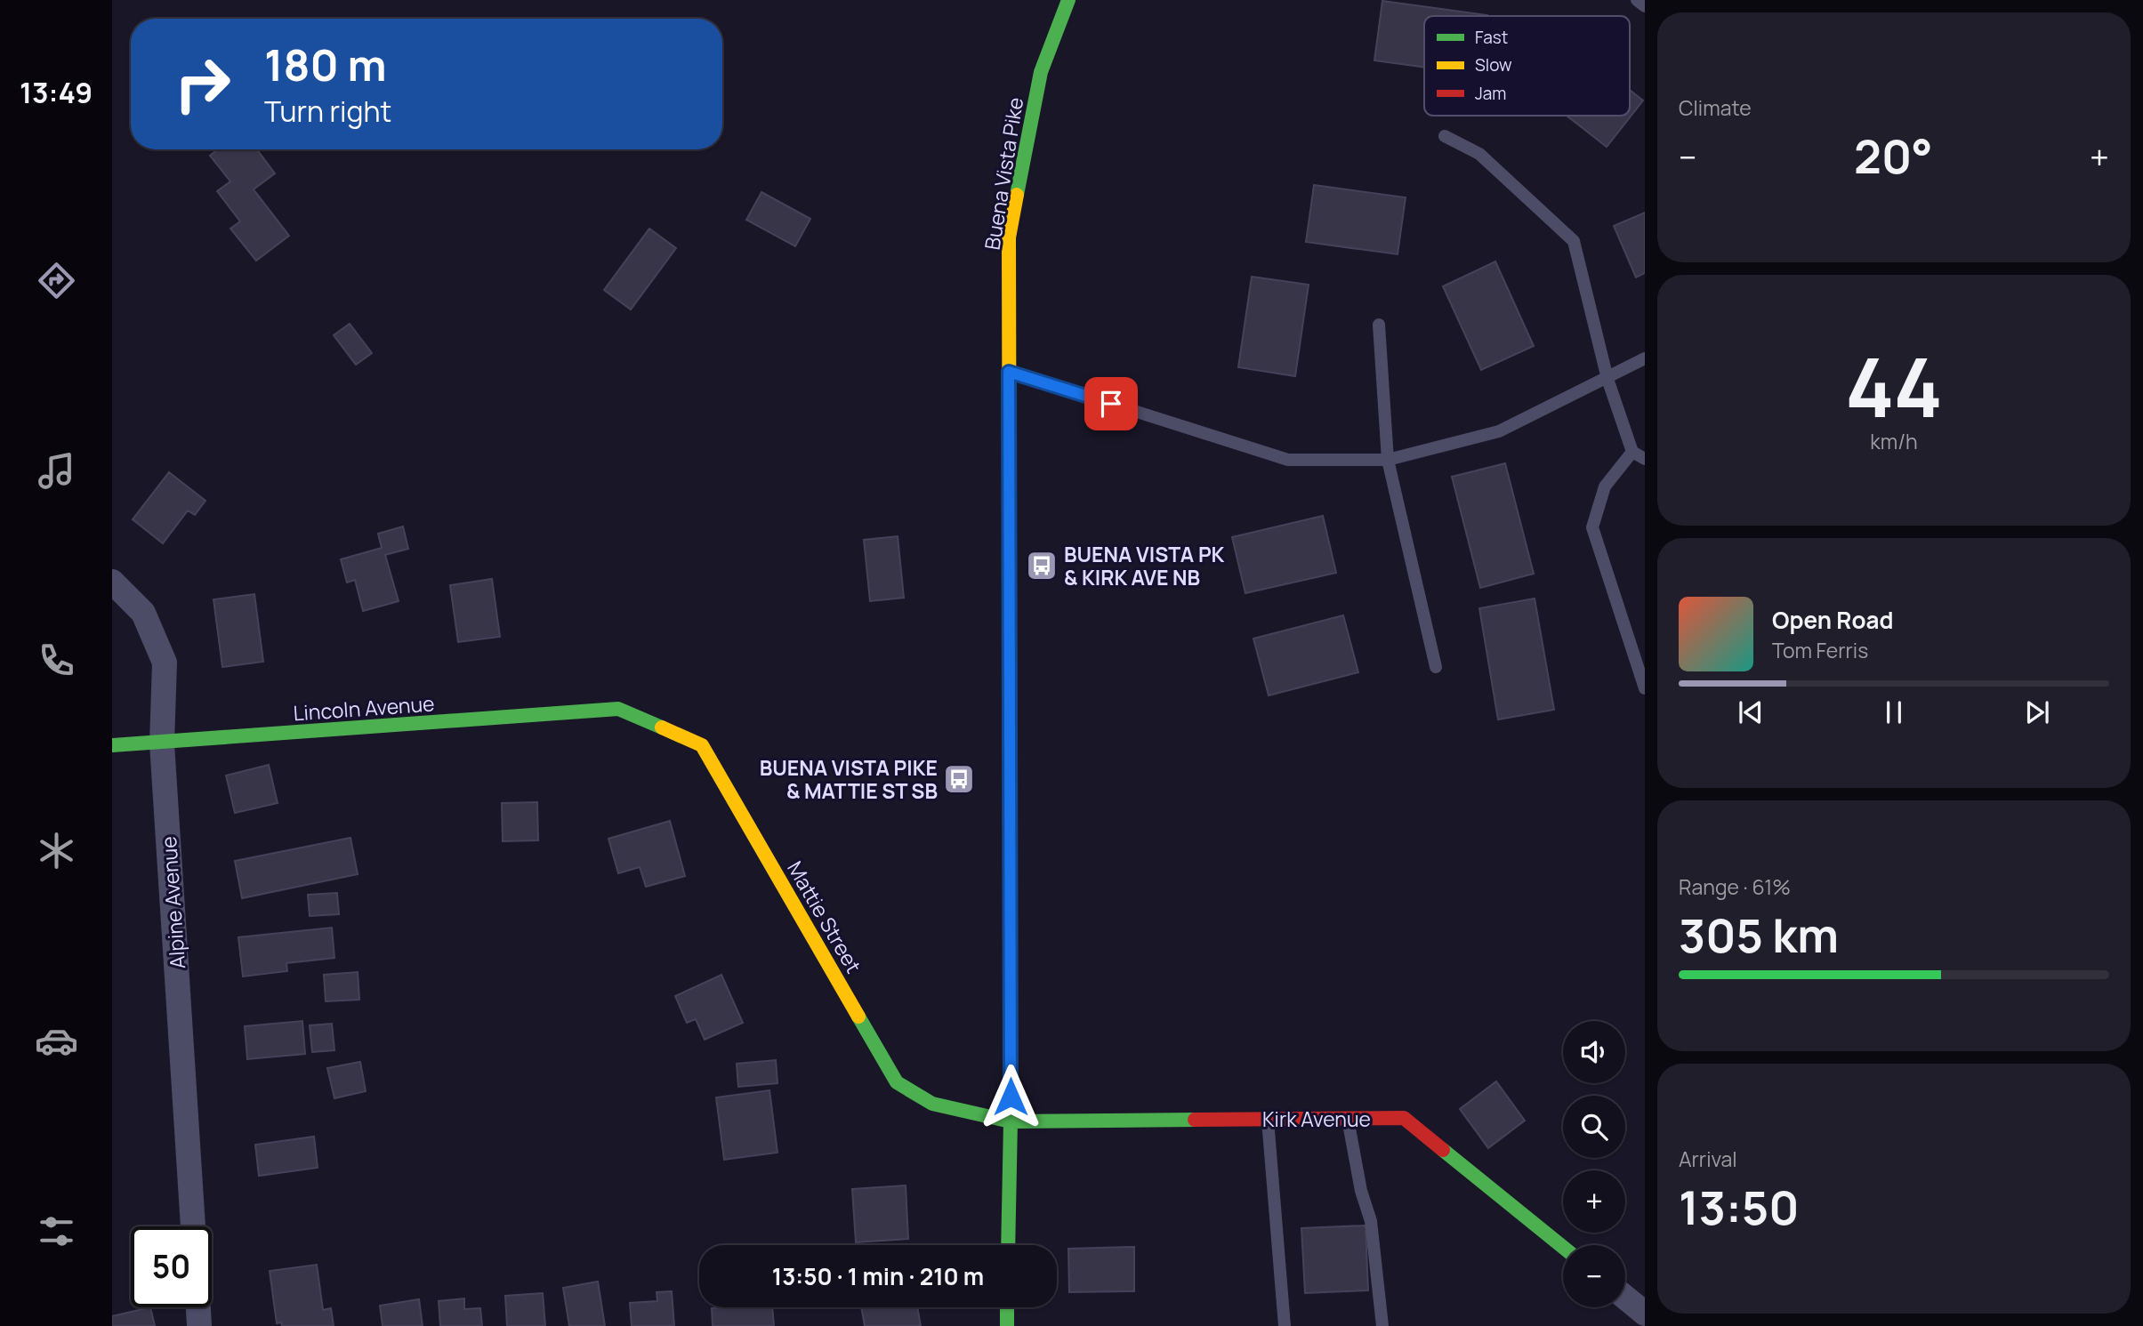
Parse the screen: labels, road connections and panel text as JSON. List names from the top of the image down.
{
  "streets": {
    "street": [
      "Buena Vista Pike",
      "Lincoln Avenue",
      "Alpine Avenue",
      "Mattie Street",
      "Kirk Avenue"
    ]
  },
  "crossings": [
    ["Buena Vista Pike", "Mattie Street"],
    ["Buena Vista Pike", "Kirk Avenue"],
    ["Lincoln Avenue", "Alpine Avenue"],
    ["Lincoln Avenue", "Mattie Street"],
    ["Mattie Street", "Kirk Avenue"]
  ],
  "places": {
    "bus stop": ["BUENA VISTA PK & KIRK AVE NB", "BUENA VISTA PIKE & MATTIE ST SB"]
  },
  "legend": ["Fast", "Slow", "Jam"],
  "page": {
    "tabs": "13:49",
    "tile": [
      "Climate",
      ["44", "km/h"],
      ["Range · 61%", "305 km"],
      ["Arrival", "13:50"]
    ],
    "turn": ["180 m", "Turn right"],
    "heat": ["−", "20°", "+"],
    "song": ["Open Road", "Tom Ferris"],
    "map_buttons": ["+", "−"],
    "limit": "50",
    "trip": "13:50 · 1 min · 210 m"
  }
}
